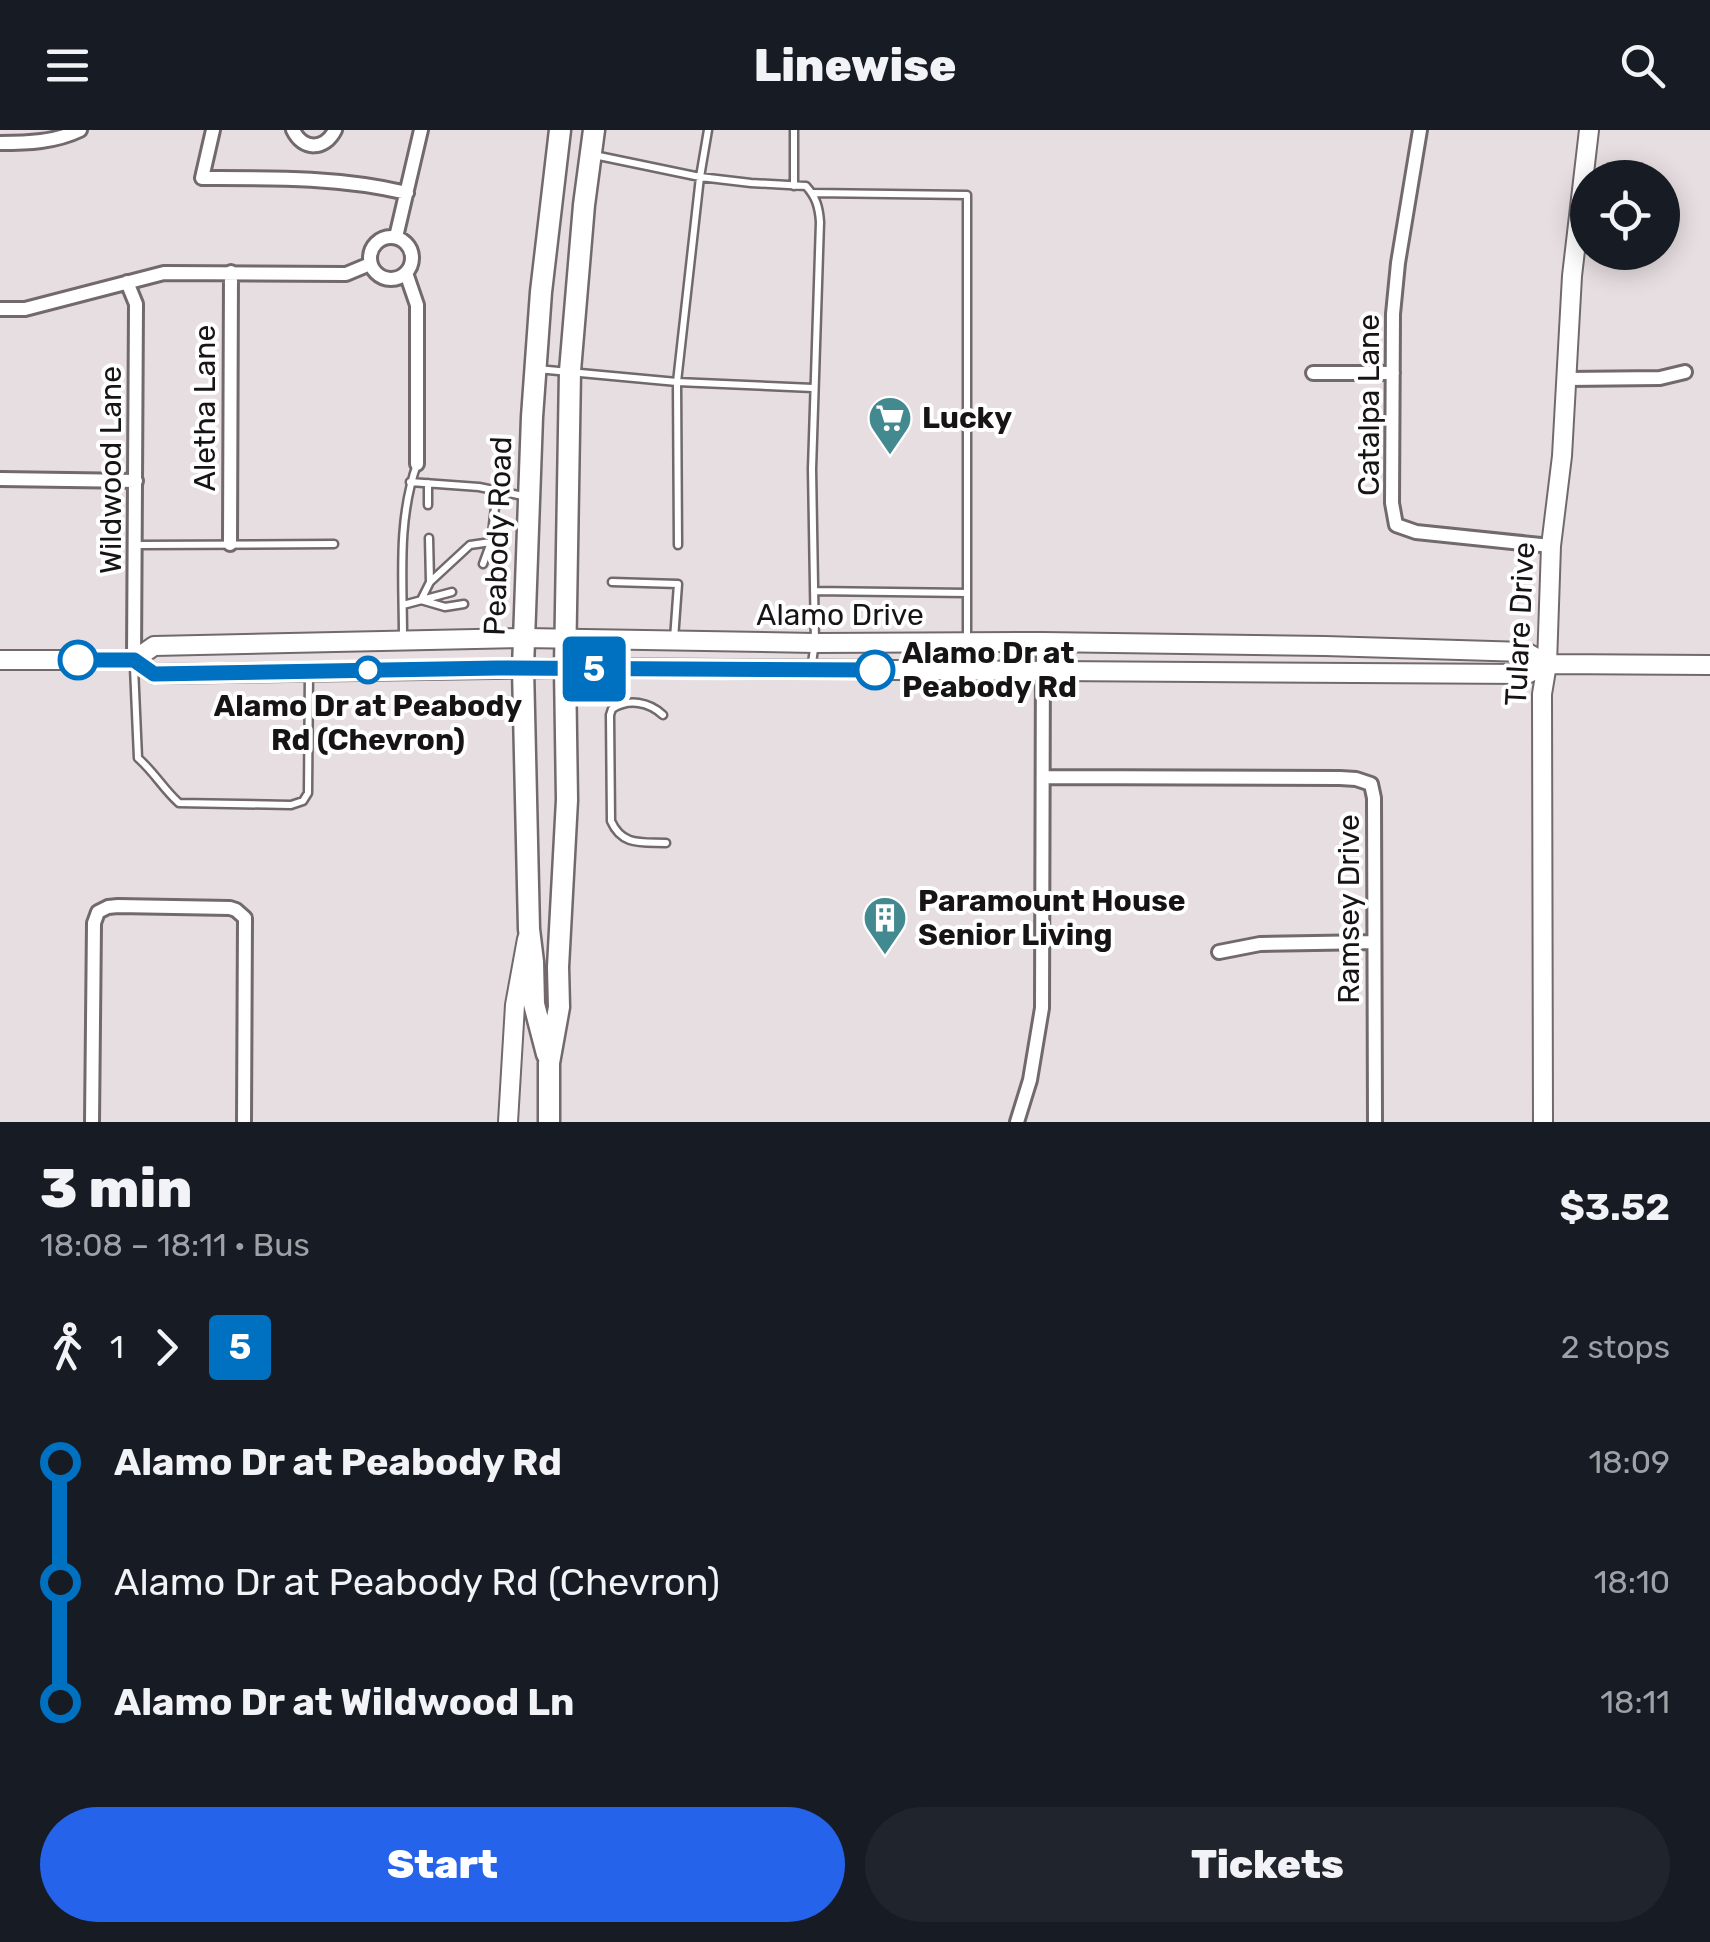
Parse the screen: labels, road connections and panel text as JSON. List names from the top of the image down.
{
  "streets": {
    "main road": ["Peabody Road", "Alamo Drive", "Tulare Drive"],
    "street": [
      "Catalpa Lane",
      "Aletha Lane",
      "Wildwood Lane",
      "Ramsey Drive"
    ]
  },
  "crossings": [
    ["Catalpa Lane", "Tulare Drive"],
    ["Wildwood Lane", "Alamo Drive"],
    ["Peabody Road", "Alamo Drive"],
    ["Alamo Drive", "Tulare Drive"]
  ],
  "places": {
    "supermarket": ["Lucky"],
    "other": ["Alamo Dr at Peabody Rd (Chevron)", "Alamo Dr at Peabody Rd"],
    "building": ["Paramount House Senior Living"]
  },
  "lines": ["bus line 5"],
  "page": {
    "header": "Linewise",
    "on_map": "5",
    "heading": ["3 min", "18:08 – 18:11 · Bus", "$3.52"],
    "legs": ["1", "5", "2 stops"],
    "list": [
      {
        "name": "Alamo Dr at Peabody Rd",
        "value": "18:09"
      },
      {
        "name": "Alamo Dr at Peabody Rd (Chevron)",
        "value": "18:10"
      },
      {
        "name": "Alamo Dr at Wildwood Ln",
        "value": "18:11"
      }
    ],
    "buttons": ["Start", "Tickets"]
  }
}
